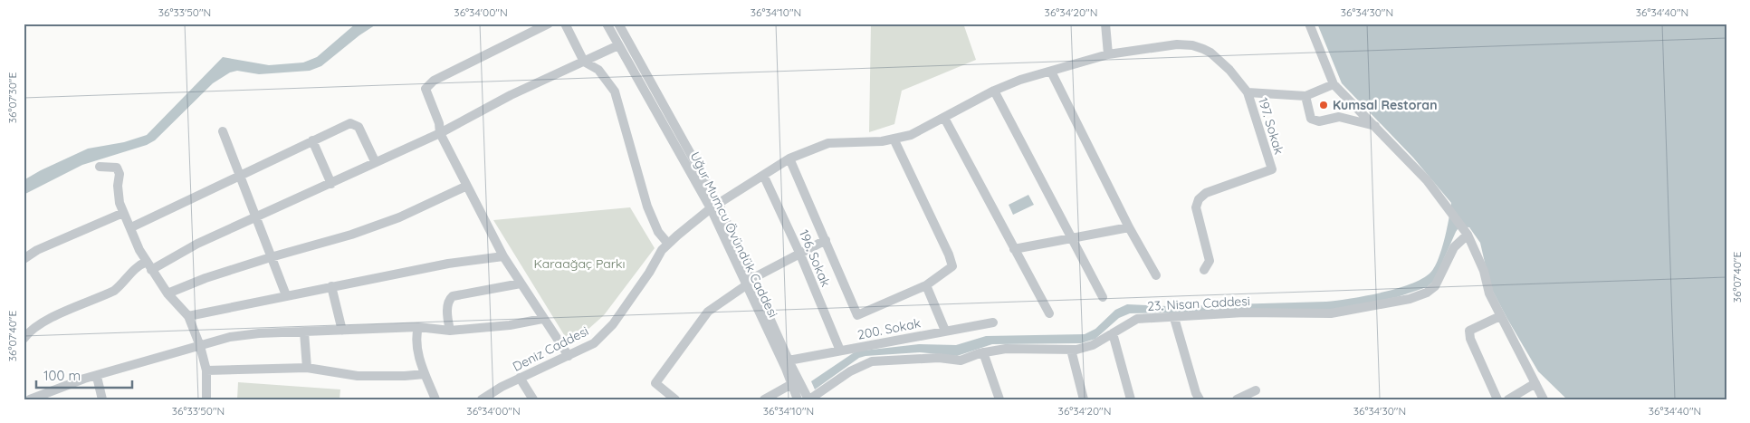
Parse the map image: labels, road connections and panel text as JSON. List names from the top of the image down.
{
  "streets": {
    "street": [
      "197. Sokak",
      "Uğur Mumcu Övündük Caddesi",
      "196. Sokak",
      "23. Nisan Caddesi",
      "200. Sokak",
      "Deniz Caddesi"
    ]
  },
  "crossings": [
    ["197. Sokak", "Deniz Caddesi"],
    ["Uğur Mumcu Övündük Caddesi", "200. Sokak"],
    ["Uğur Mumcu Övündük Caddesi", "Deniz Caddesi"],
    ["196. Sokak", "200. Sokak"],
    ["196. Sokak", "Deniz Caddesi"],
    ["200. Sokak", "Deniz Caddesi"]
  ],
  "parks": ["Karaağaç Parkı"],
  "places": ["Kumsal Restoran"],
  "scale_bar": "100 m",
  "coordinates": [
    "36°33'50\"N",
    "36°34'00\"N",
    "36°34'10\"N",
    "36°34'20\"N",
    "36°34'30\"N",
    "36°34'40\"N",
    "36°07'30\"E",
    "36°07'40\"E"
  ]
}
